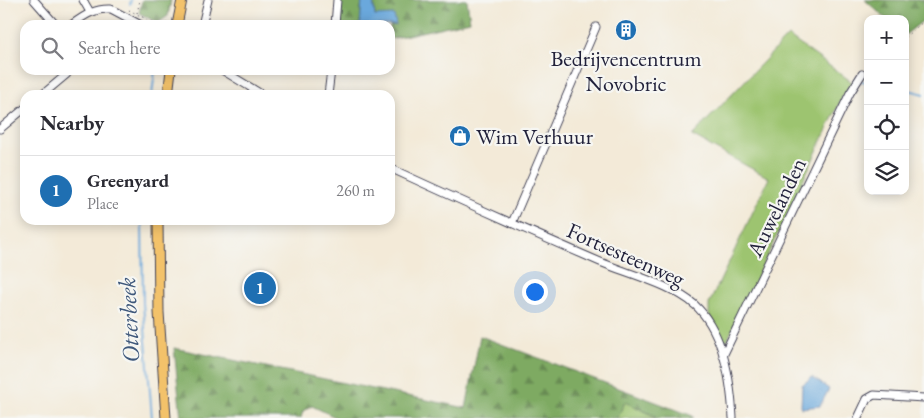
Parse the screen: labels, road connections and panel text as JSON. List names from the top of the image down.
{
  "streets": {
    "street": ["Auwelanden", "Fortsesteenweg"]
  },
  "crossings": [
    ["Auwelanden", "Fortsesteenweg"]
  ],
  "water": ["Otterbeek"],
  "places": {
    "building": ["Bedrijvencentrum Novobric"],
    "shop": ["Wim Verhuur"]
  },
  "page": {
    "map_buttons": ["+", "−"],
    "search": "Search here",
    "heading": "Nearby",
    "list": [
      {
        "mark": "1",
        "name": "Greenyard",
        "note": "Place",
        "value": "260 m"
      }
    ],
    "pins": "1"
  }
}
